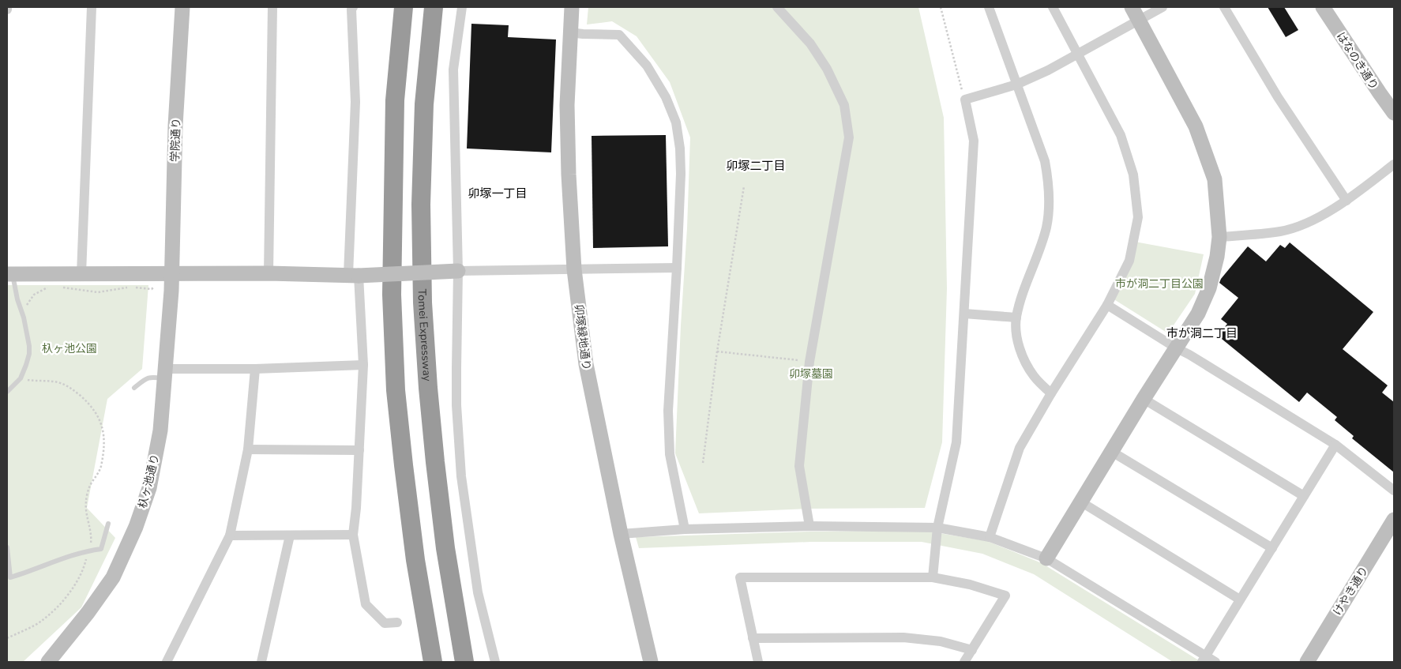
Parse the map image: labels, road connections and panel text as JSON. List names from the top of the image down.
{
  "streets": {
    "highway": ["Tomei Expressway"],
    "street": [
      "はなのき通り",
      "学院通り",
      "卯塚緑地通り",
      "杁ヶ池通り",
      "けやき通り"
    ]
  },
  "crossings": [
    ["学院通り", "杁ヶ池通り"]
  ],
  "districts": ["卯塚二丁目", "卯塚一丁目", "市が洞二丁目"],
  "parks": ["市が洞二丁目公園", "杁ヶ池公園", "卯塚墓園"]
}
